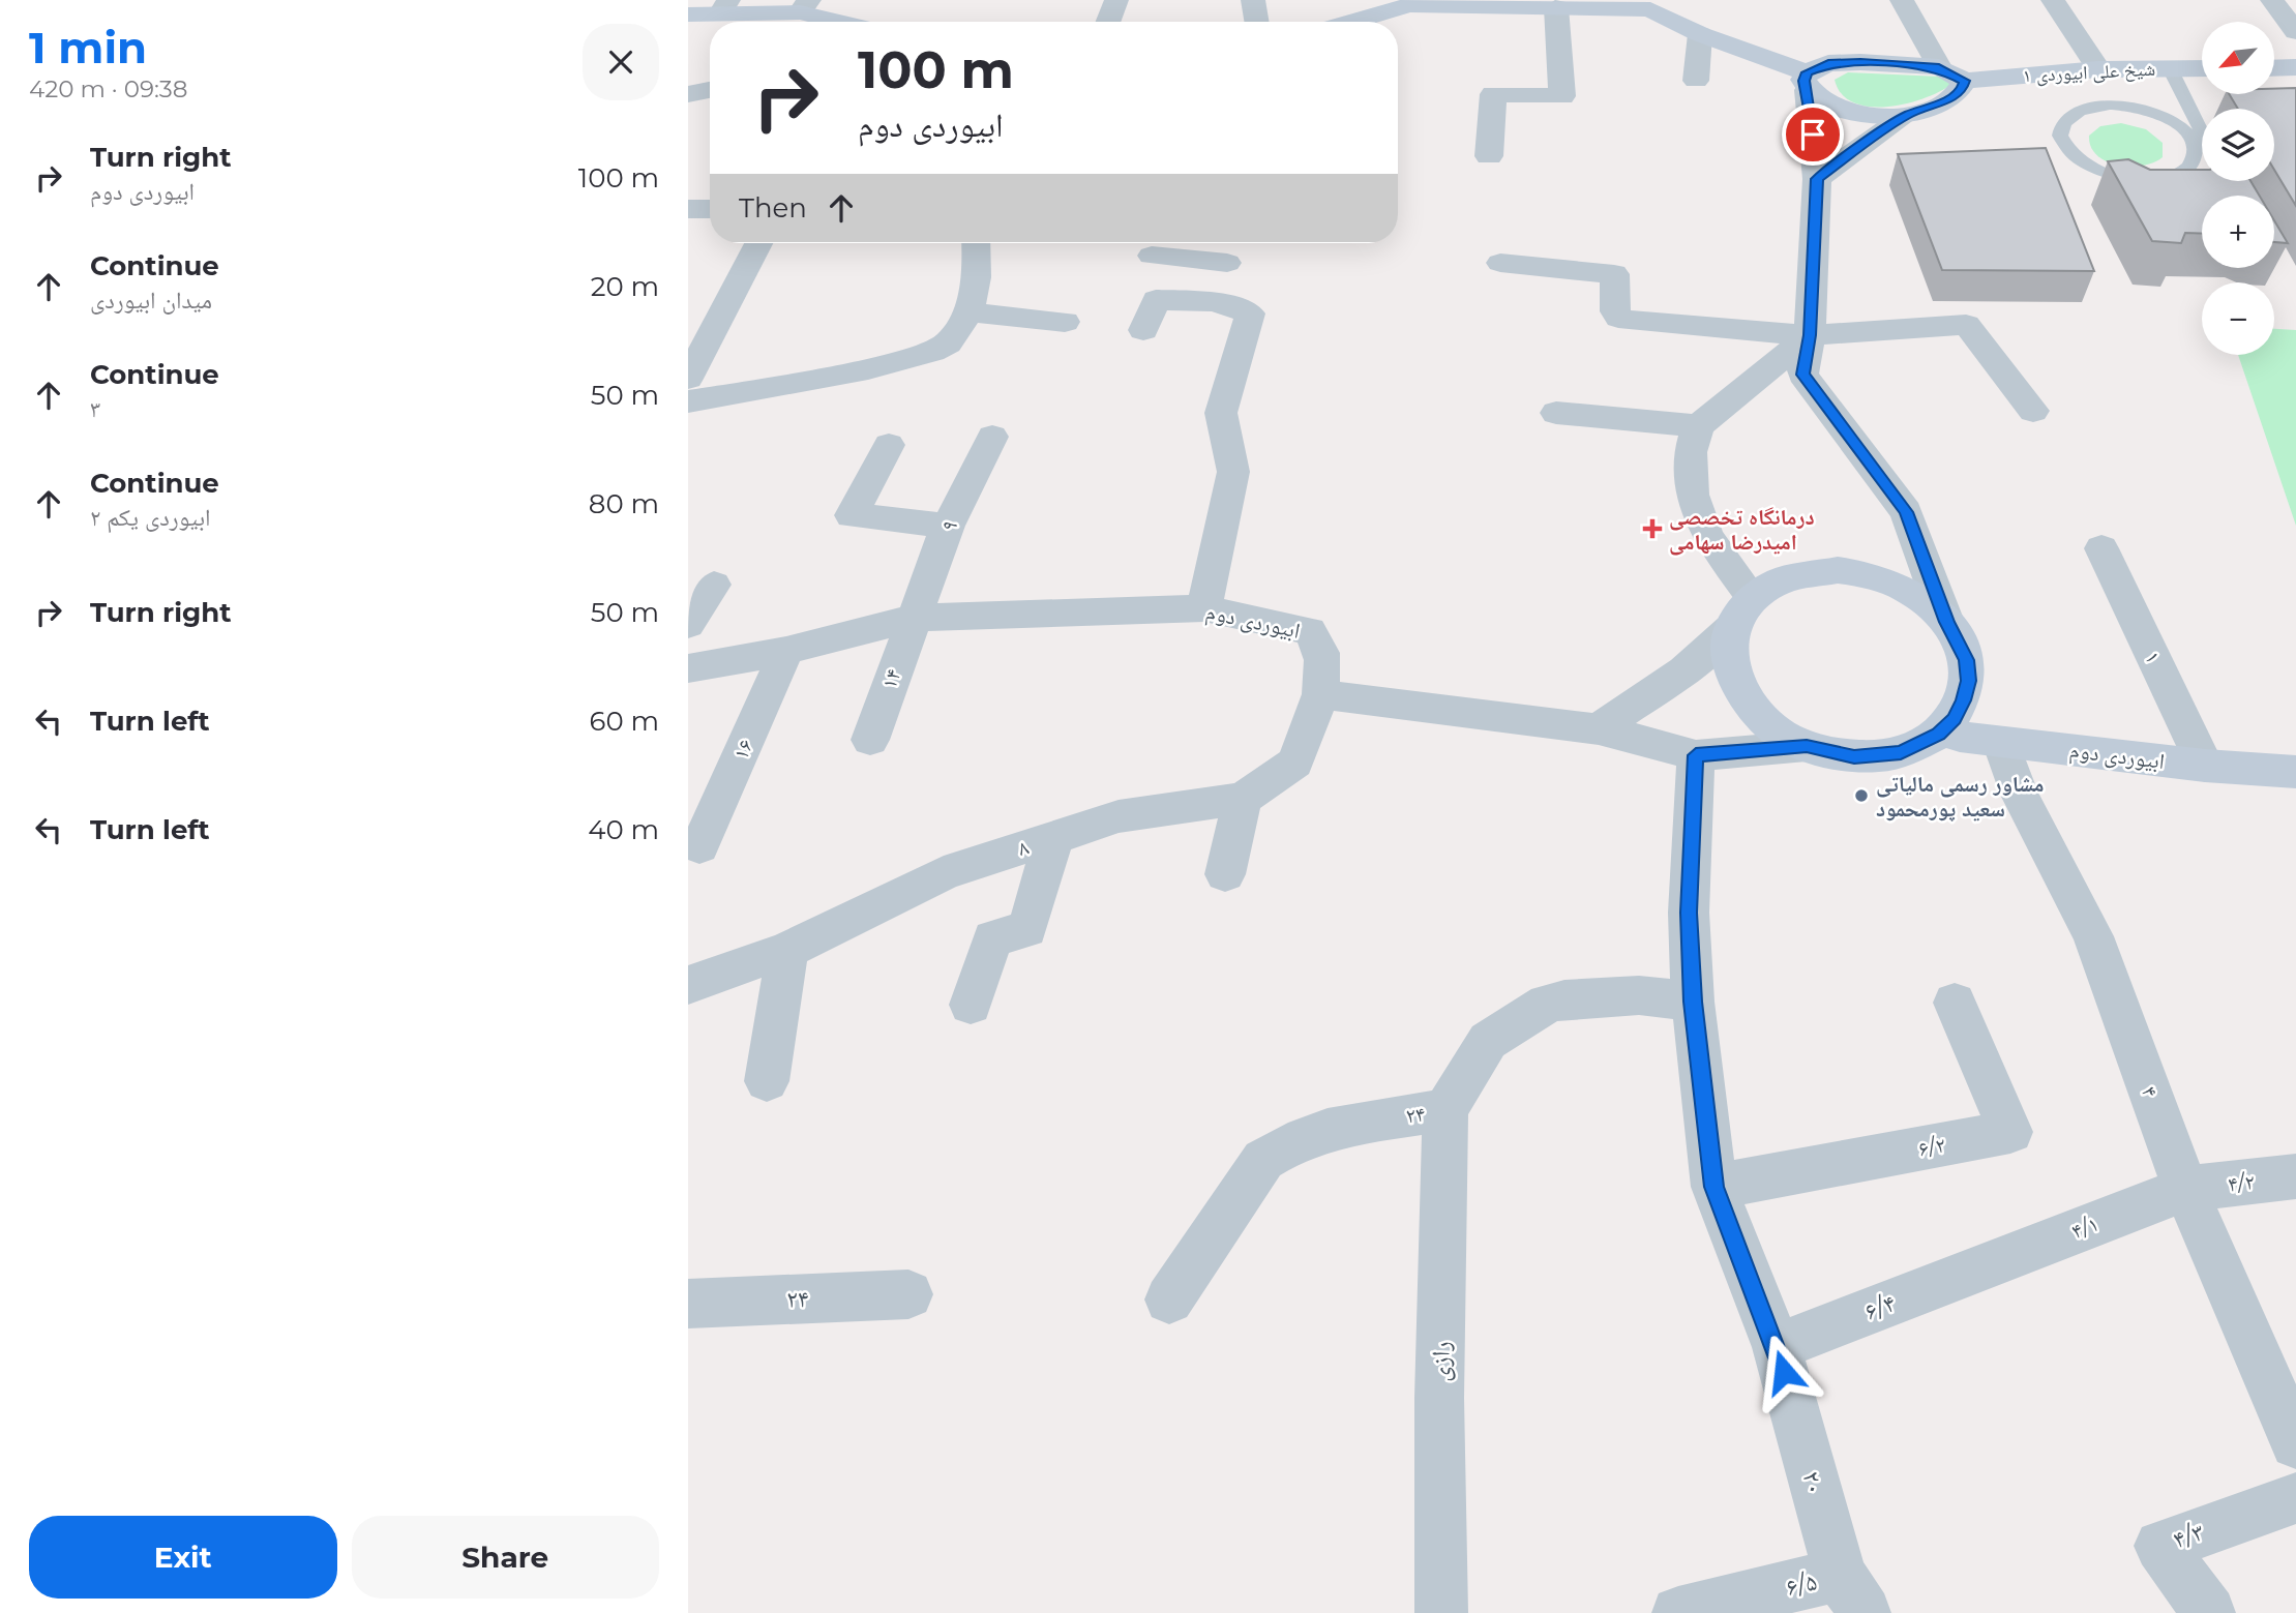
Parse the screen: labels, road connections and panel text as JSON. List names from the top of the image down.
{
  "streets": {
    "street": [
      "شیخ علی ابیوردی ۱",
      "۹",
      "ابیوردی دوم",
      "۱",
      "۱۴",
      "۱۶",
      "۸",
      "۴",
      "۲۴",
      "۶/۲",
      "۴/۲",
      "۴/۱",
      "۶/۴",
      "رازی",
      "۲۰",
      "۴/۳",
      "۶/۵"
    ]
  },
  "crossings": [
    ["۹", "ابیوردی دوم"],
    ["۹", "۱۴"],
    ["ابیوردی دوم", "۱"],
    ["ابیوردی دوم", "۱۴"],
    ["ابیوردی دوم", "۱۶"],
    ["ابیوردی دوم", "۸"],
    ["ابیوردی دوم", "۴"],
    ["۴", "۴/۲"],
    ["۴", "۴/۱"],
    ["۲۴", "رازی"],
    ["۲۴", "۲۰"],
    ["۶/۲", "۲۰"],
    ["۴/۲", "۴/۱"],
    ["۴/۱", "۶/۴"],
    ["۶/۴", "۲۰"],
    ["۲۰", "۶/۵"]
  ],
  "places": {
    "health": ["درمانگاه تخصصی امیدرضا سهامی"],
    "other": ["مشاور رسمی مالیاتی سعید پورمحمود"]
  },
  "north": "bottom left",
  "page": {
    "heading": ["1 min", "420 m · 09:38"],
    "map_buttons": ["+", "−"],
    "turn": ["100 m", "ابیوردی دوم"],
    "list": [
      {
        "name": "Turn right",
        "note": "ابیوردی دوم",
        "value": "100 m"
      },
      {
        "name": "Continue",
        "note": "میدان ابیوردی",
        "value": "20 m"
      },
      {
        "name": "Continue",
        "note": "۳",
        "value": "50 m"
      },
      {
        "name": "Continue",
        "note": "۲ ابیوردی یکم",
        "value": "80 m"
      },
      {
        "name": "Turn right",
        "value": "50 m"
      },
      {
        "name": "Turn left",
        "value": "60 m"
      },
      {
        "name": "Turn left",
        "value": "40 m"
      }
    ],
    "then": "Then",
    "buttons": ["Exit", "Share"]
  }
}
